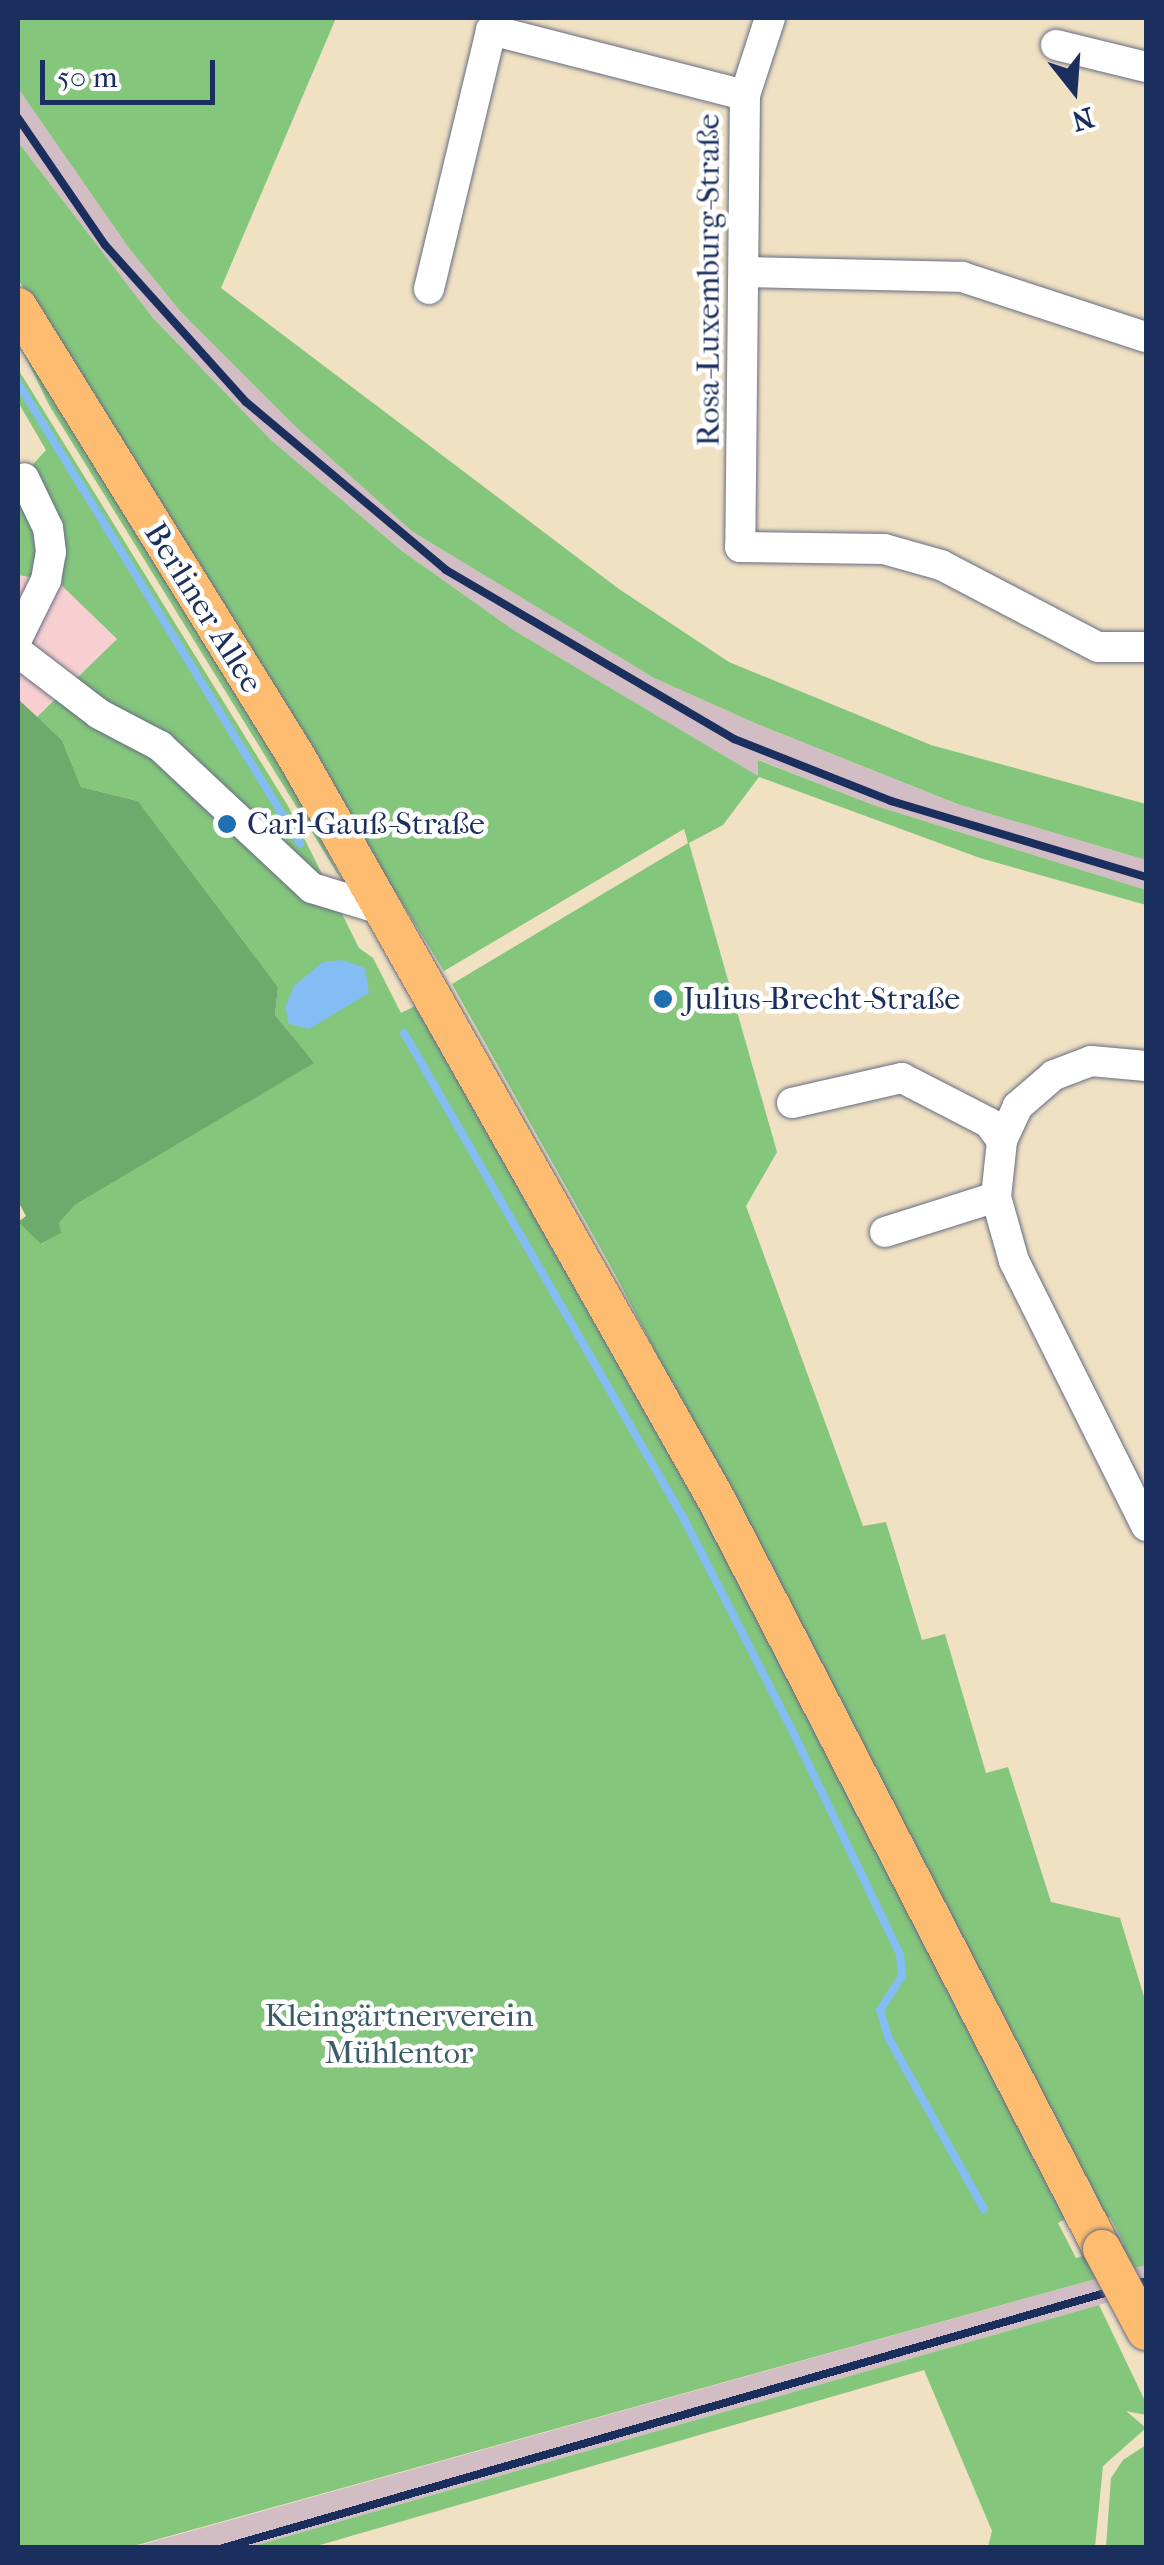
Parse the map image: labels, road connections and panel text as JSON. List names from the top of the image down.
{
  "streets": {
    "main road": ["Berliner Allee"],
    "street": ["Rosa-Luxemburg-Straße"]
  },
  "parks": ["Kleingärtnerverein Mühlentor"],
  "places": ["Carl-Gauß-Straße", "Julius-Brecht-Straße"],
  "scale_bar": "50 m",
  "north": "bottom"
}
